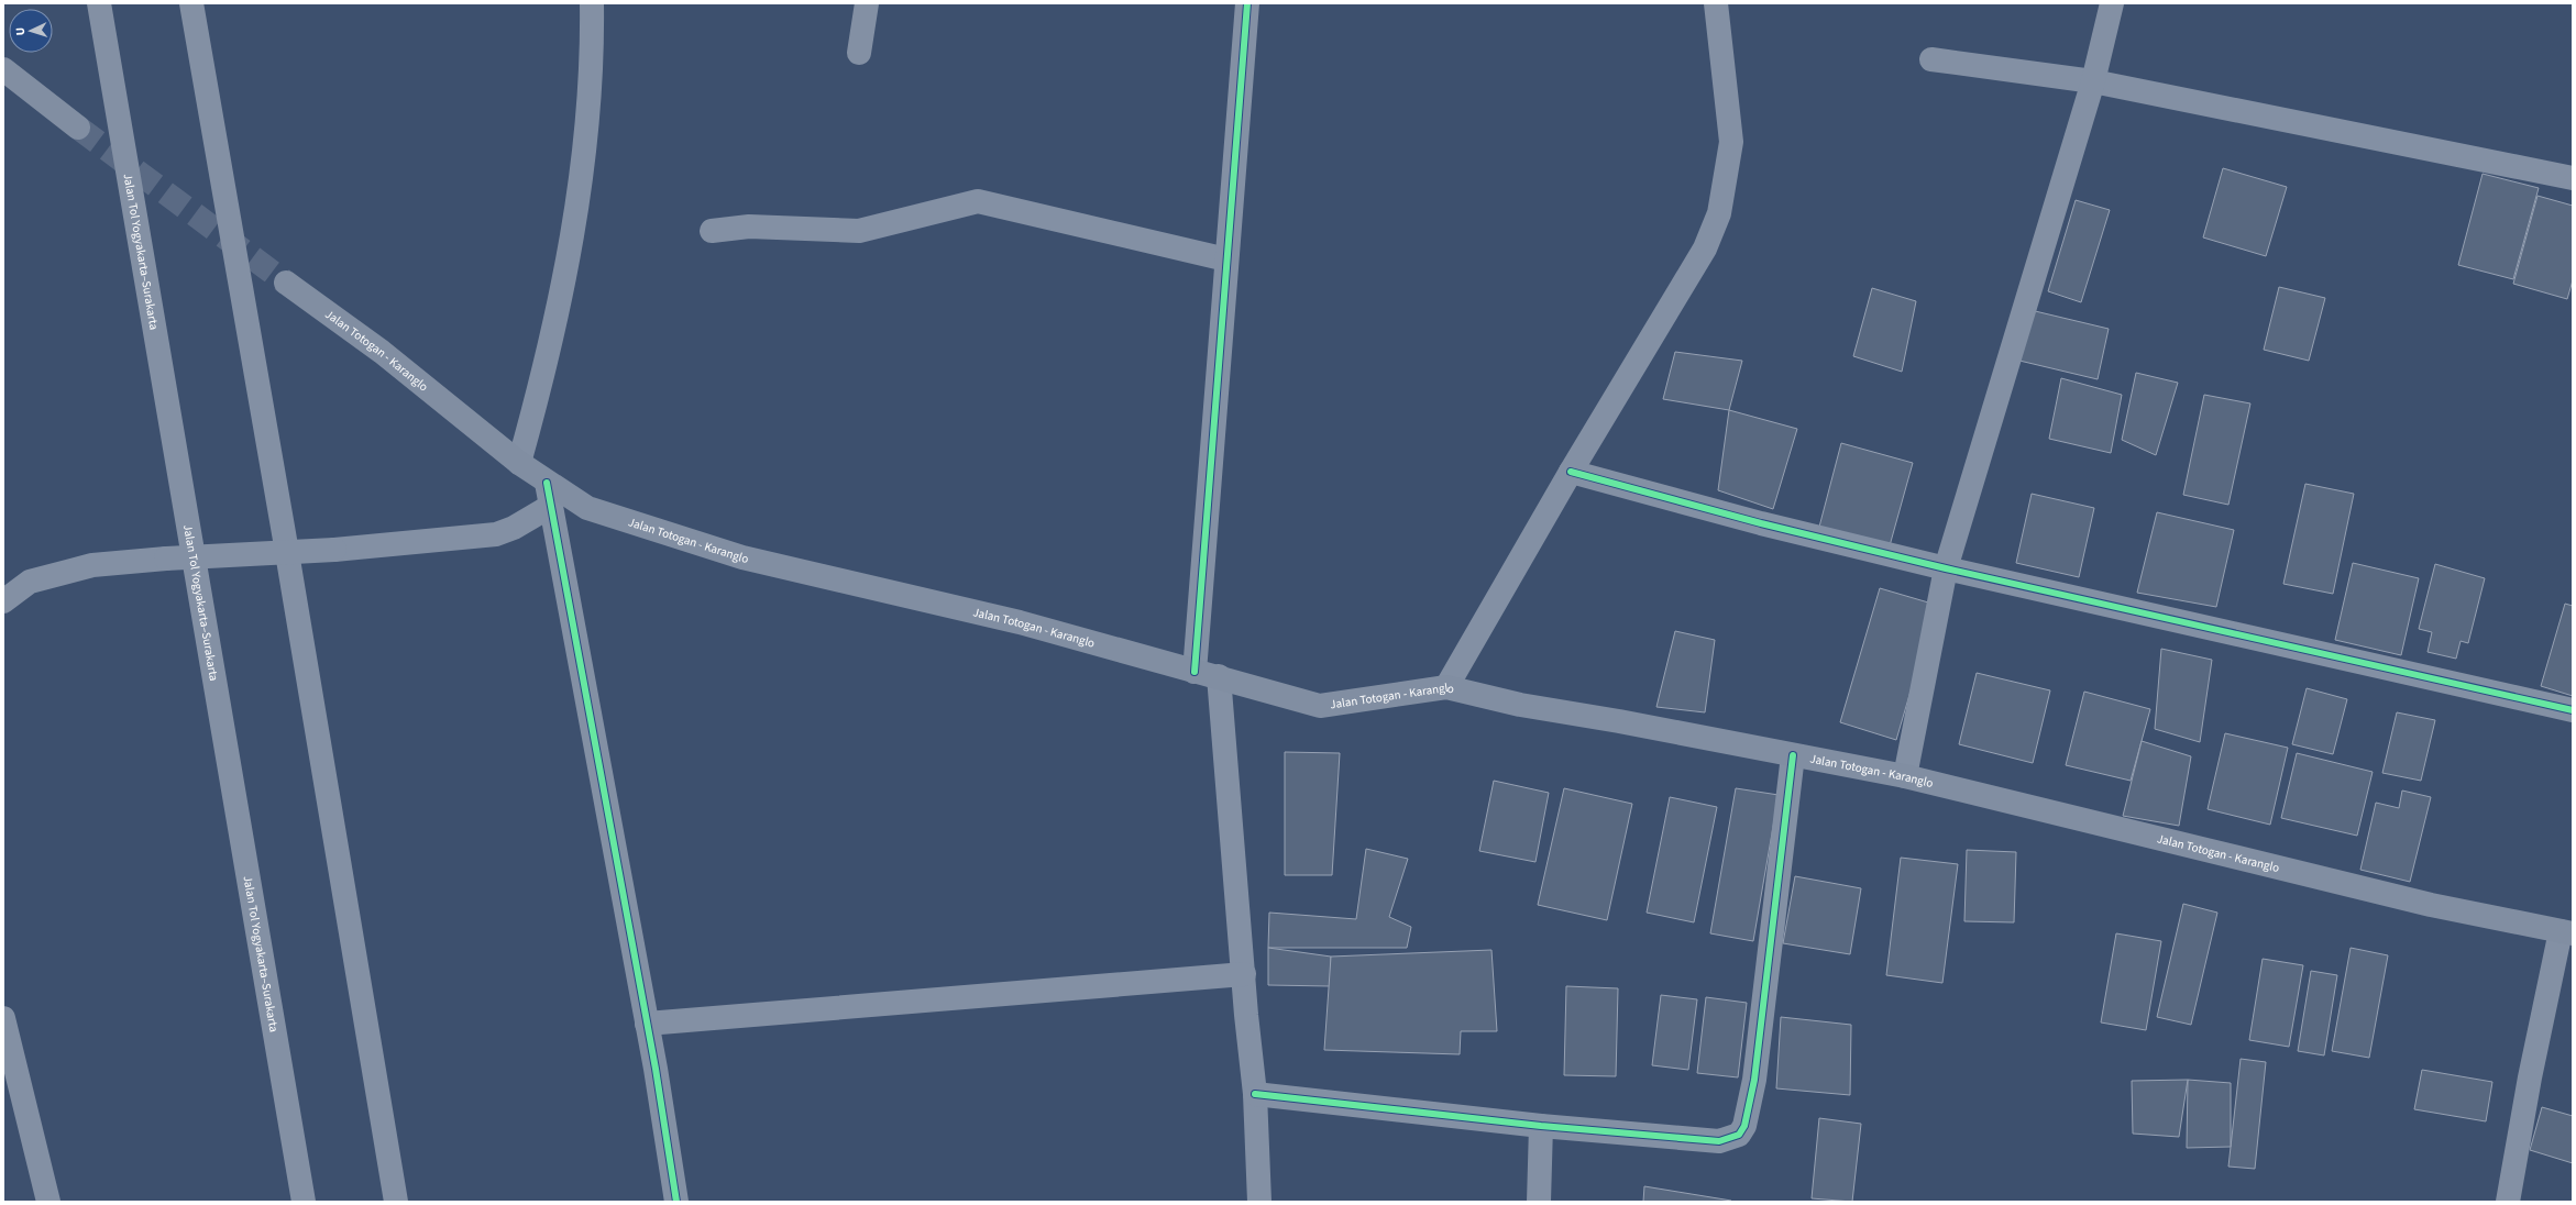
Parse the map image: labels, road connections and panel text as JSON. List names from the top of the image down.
{
  "streets": {
    "main road": ["Jalan Tol Yogyakarta–Surakarta", "Jalan Totogan - Karanglo"]
  },
  "north": "left"
}
